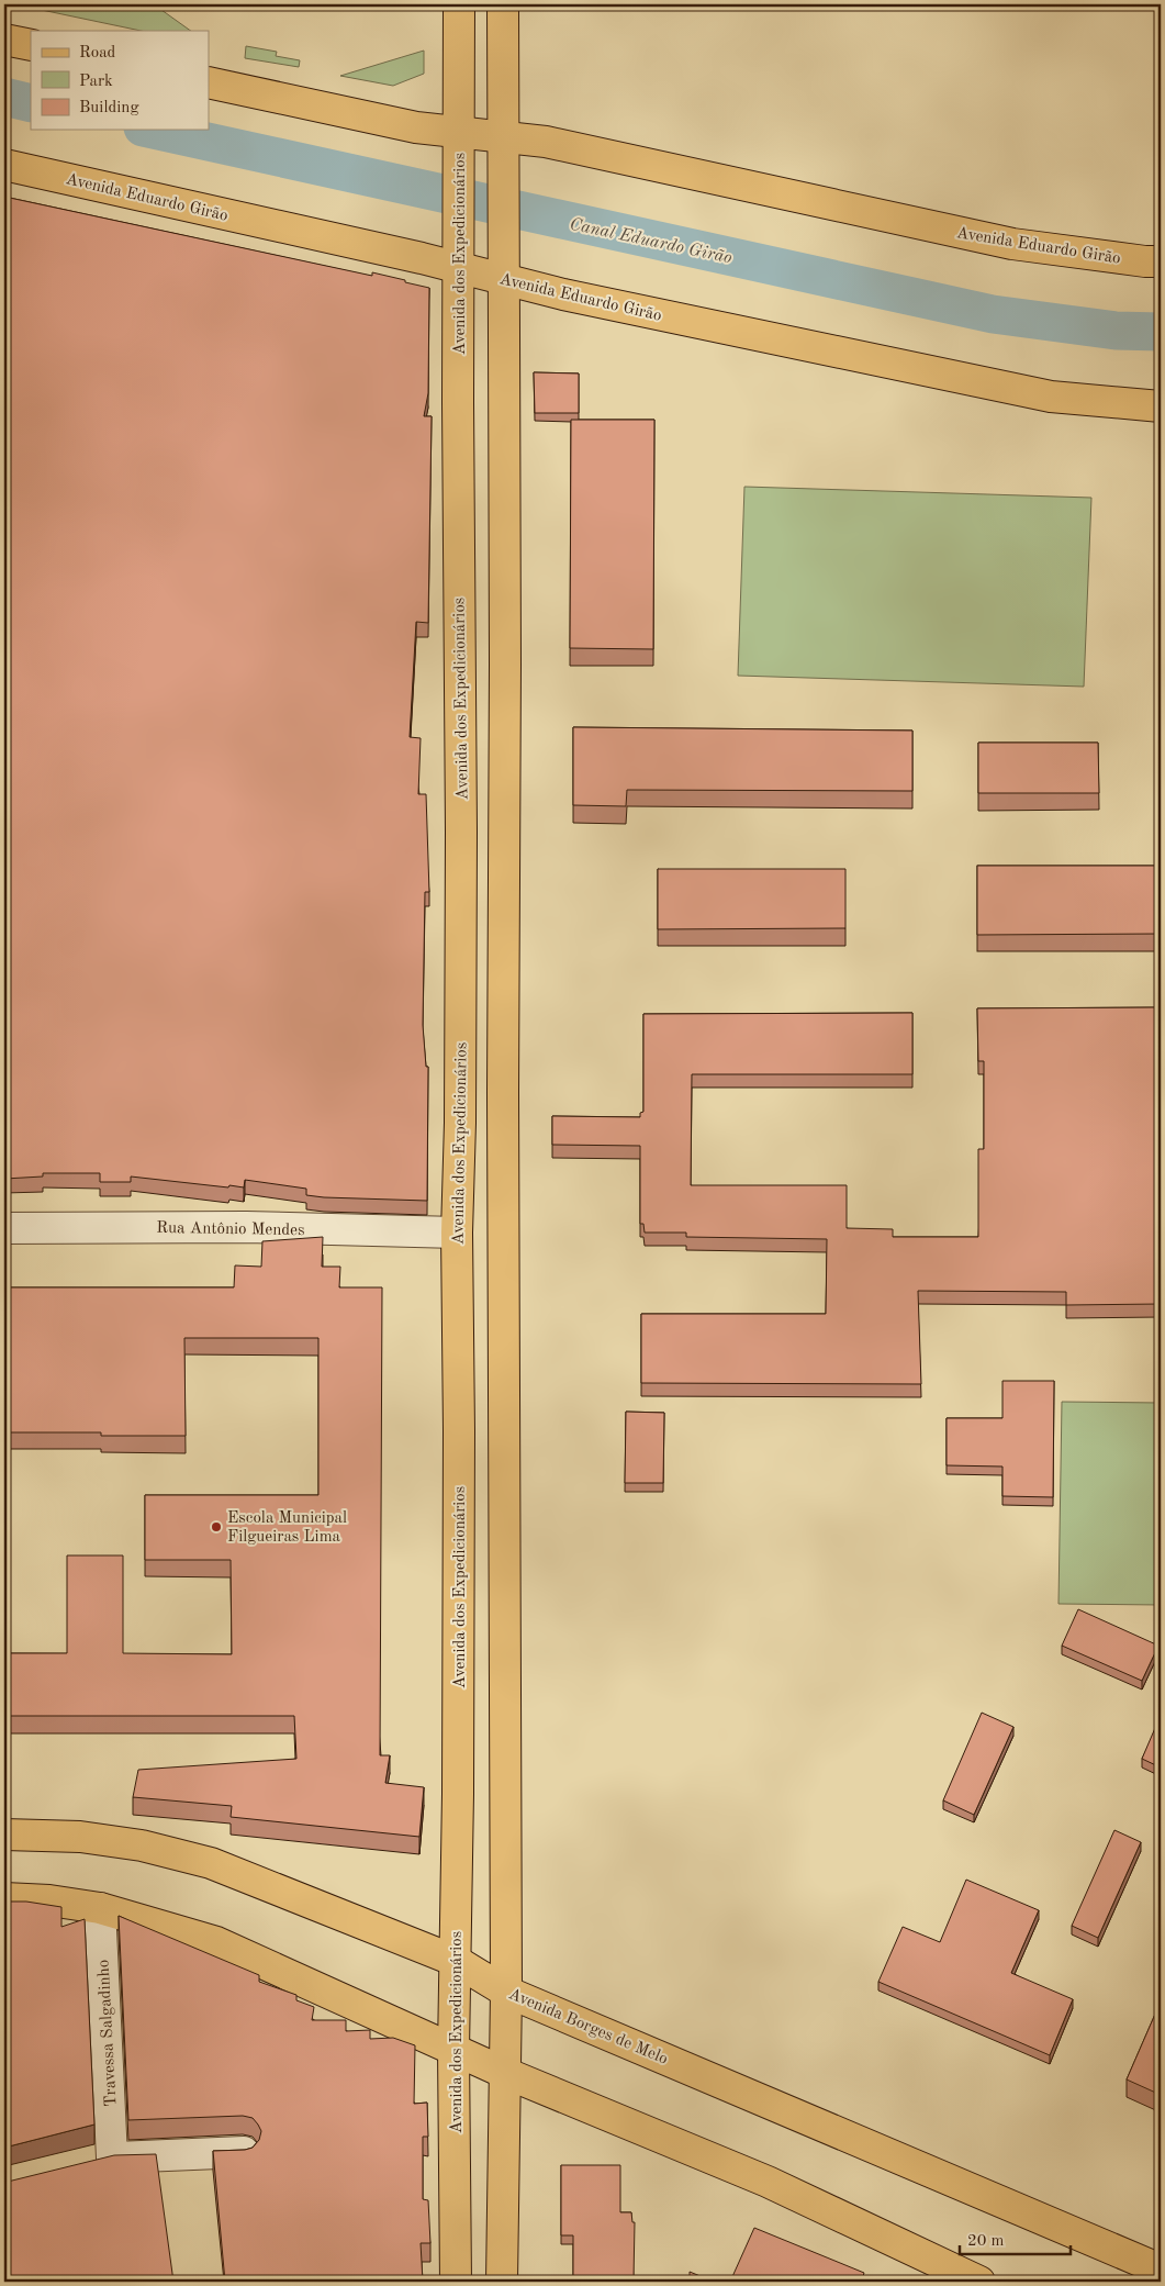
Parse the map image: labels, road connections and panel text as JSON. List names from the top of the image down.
{
  "streets": {
    "main road": ["Avenida Eduardo Girão", "Avenida dos Expedicionários", "Avenida Borges de Melo"],
    "street": ["Rua Antônio Mendes", "Travessa Salgadinho"]
  },
  "crossings": [
    ["Avenida Eduardo Girão", "Avenida dos Expedicionários"],
    ["Avenida dos Expedicionários", "Rua Antônio Mendes"],
    ["Avenida dos Expedicionários", "Avenida Borges de Melo"]
  ],
  "water": ["Canal Eduardo Girão"],
  "places": ["Escola Municipal Filgueiras Lima"],
  "legend": ["Road", "Park", "Building"],
  "scale_bar": "20 m"
}
